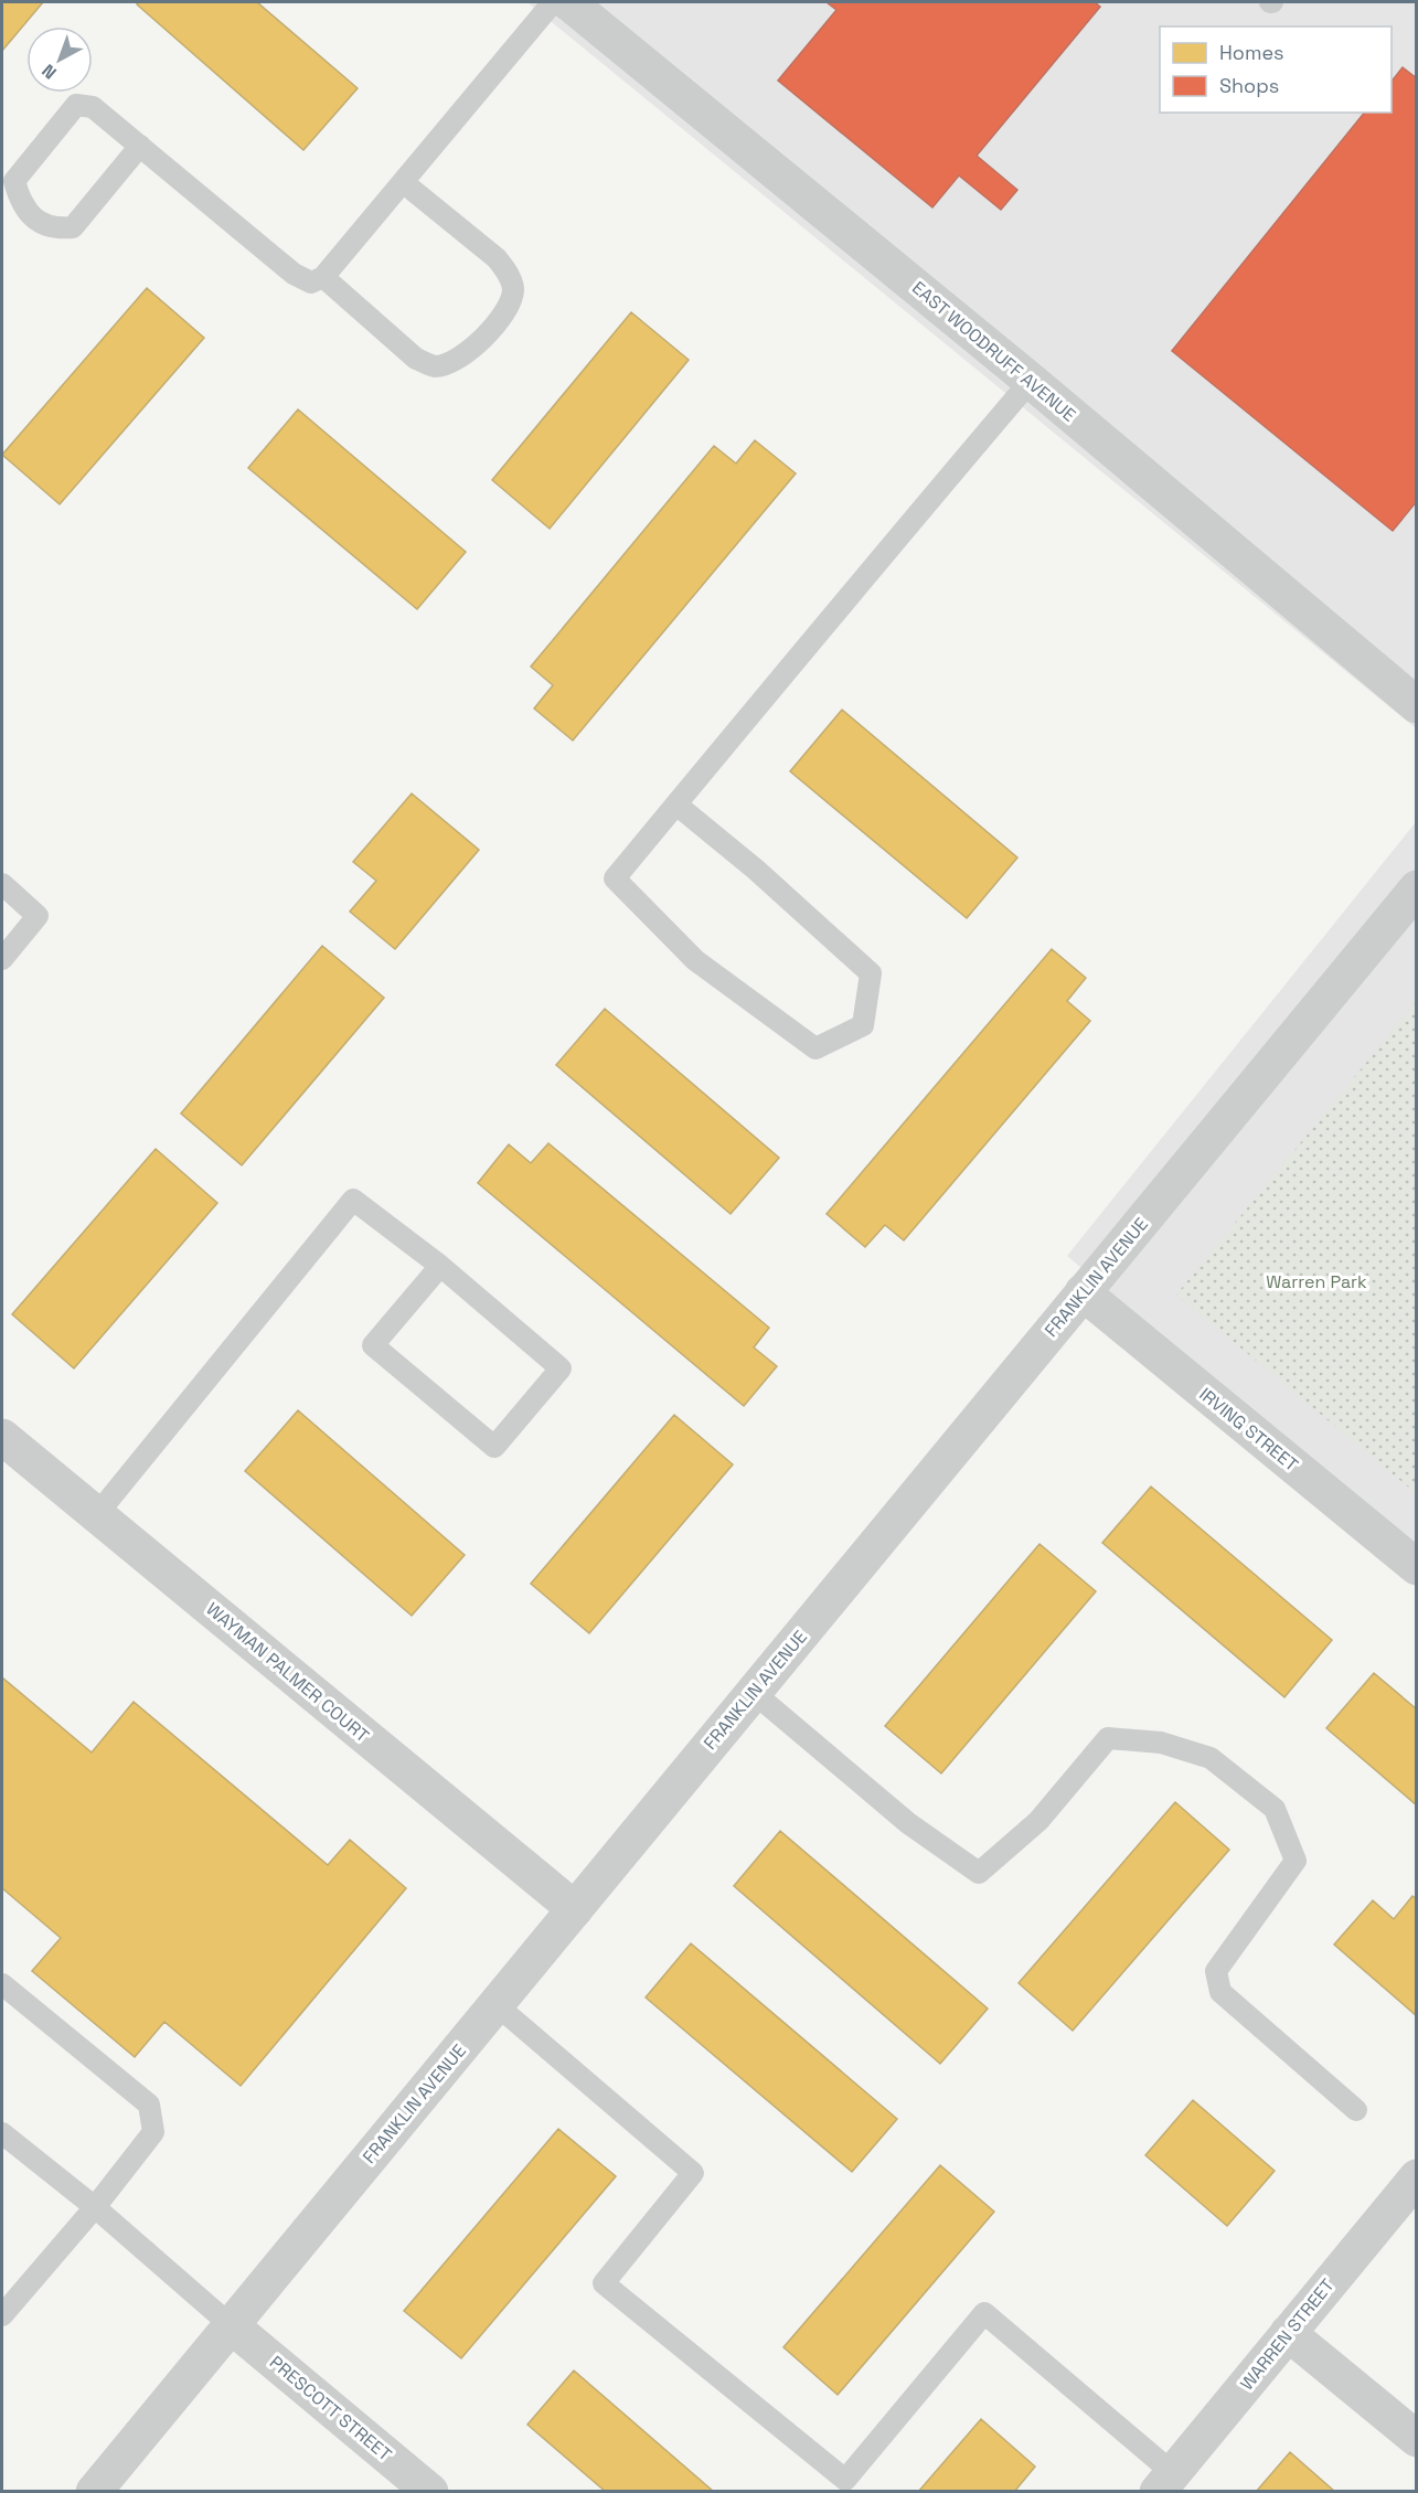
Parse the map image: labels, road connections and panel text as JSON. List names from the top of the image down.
{
  "streets": {
    "street": [
      "EAST WOODRUFF AVENUE",
      "FRANKLIN AVENUE",
      "IRVING STREET",
      "WAYMAN PALMER COURT",
      "WARREN STREET",
      "PRESCOTT STREET"
    ]
  },
  "crossings": [
    ["FRANKLIN AVENUE", "IRVING STREET"],
    ["FRANKLIN AVENUE", "WAYMAN PALMER COURT"],
    ["FRANKLIN AVENUE", "PRESCOTT STREET"]
  ],
  "parks": ["Warren Park"],
  "legend": ["Homes", "Shops"],
  "north": "bottom left"
}
